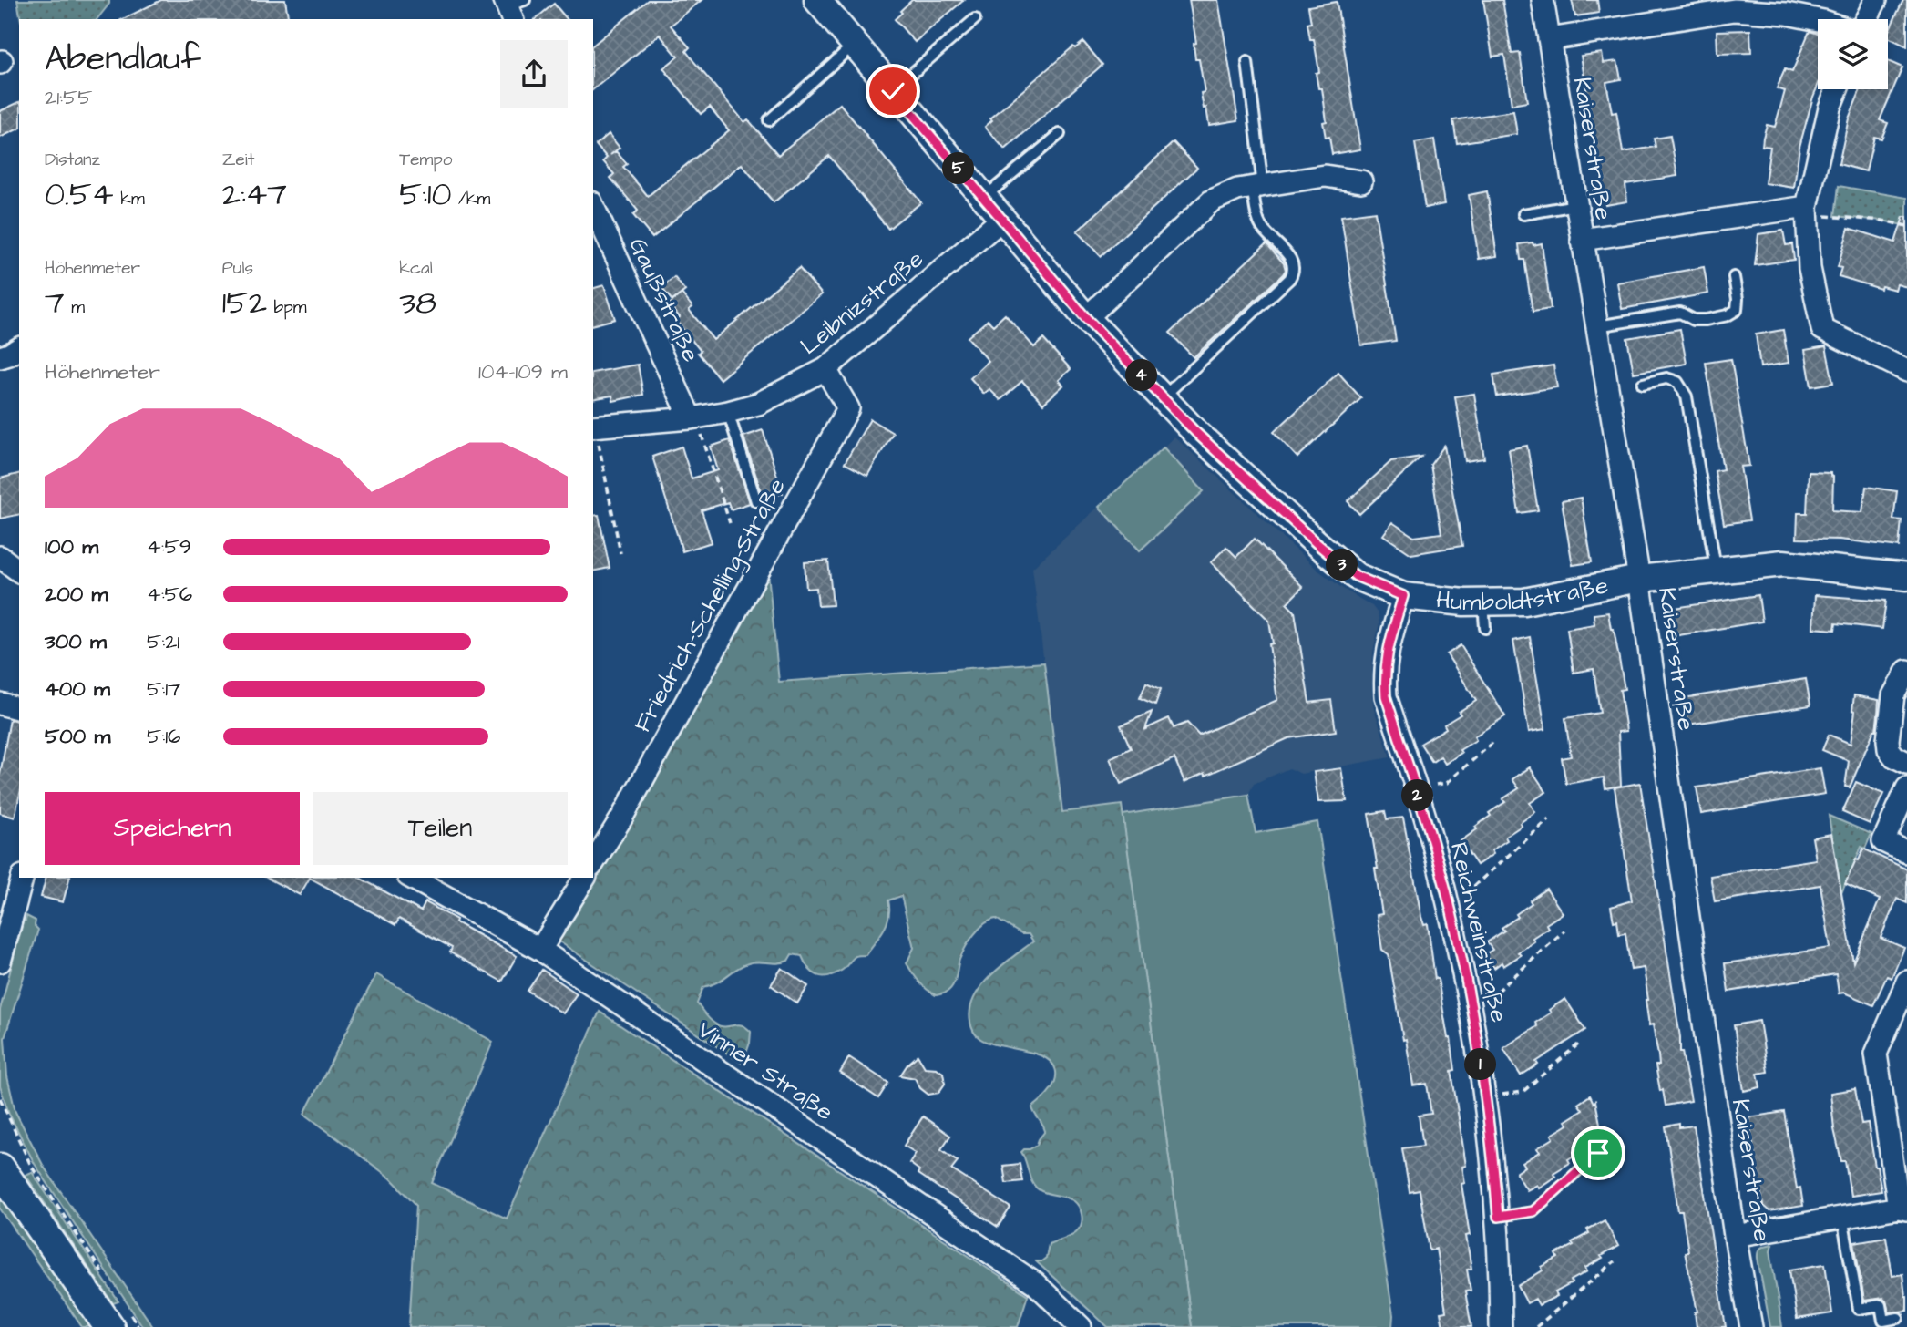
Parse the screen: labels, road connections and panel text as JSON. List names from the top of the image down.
{
  "streets": {
    "street": [
      "Kaiserstraße",
      "Gaußstraße",
      "Leibnizstraße",
      "Humboldtstraße",
      "Friedrich-Schelling-Straße",
      "Reichweinstraße",
      "Vinner Straße"
    ]
  },
  "crossings": [
    ["Kaiserstraße", "Humboldtstraße"],
    ["Gaußstraße", "Leibnizstraße"],
    ["Leibnizstraße", "Humboldtstraße"],
    ["Leibnizstraße", "Friedrich-Schelling-Straße"],
    ["Humboldtstraße", "Reichweinstraße"]
  ],
  "page": {
    "heading": ["Abendlauf", "21:55"],
    "stats": [
      ["Distanz", "0.54 km"],
      ["Zeit", "2:47"],
      ["Tempo", "5:10 /km"],
      ["Höhenmeter", "7 m"],
      ["Puls", "152 bpm"],
      ["kcal", "38"]
    ],
    "pins": [
      "5",
      "4",
      "3",
      "2",
      "1"
    ],
    "chart": ["Höhenmeter", "104–109 m"],
    "list": [
      {
        "name": "100 m",
        "note": "4:59"
      },
      {
        "name": "200 m",
        "note": "4:56"
      },
      {
        "name": "300 m",
        "note": "5:21"
      },
      {
        "name": "400 m",
        "note": "5:17"
      },
      {
        "name": "500 m",
        "note": "5:16"
      }
    ],
    "buttons": ["Speichern", "Teilen"]
  }
}
